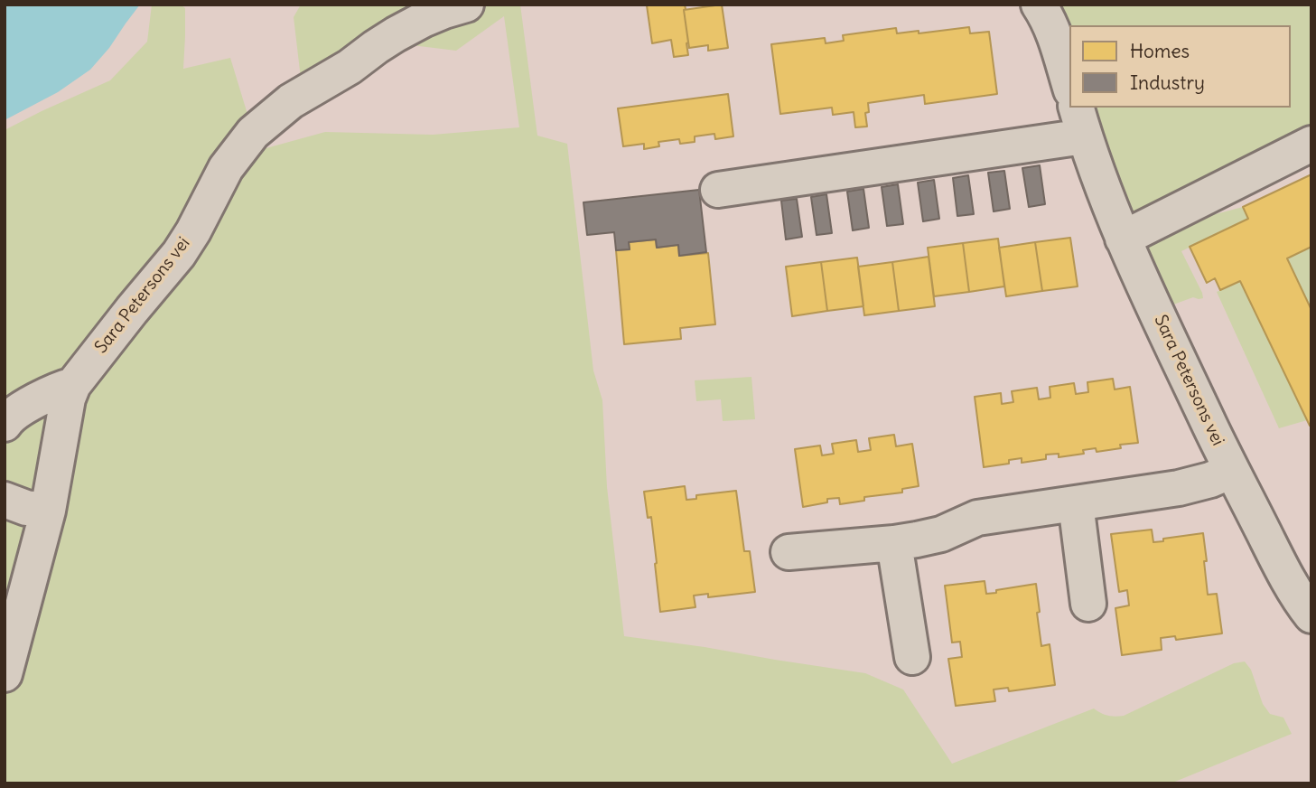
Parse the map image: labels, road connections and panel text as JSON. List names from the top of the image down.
{
  "streets": {
    "street": ["Sara Petersons vei"]
  },
  "legend": ["Homes", "Industry"]
}
